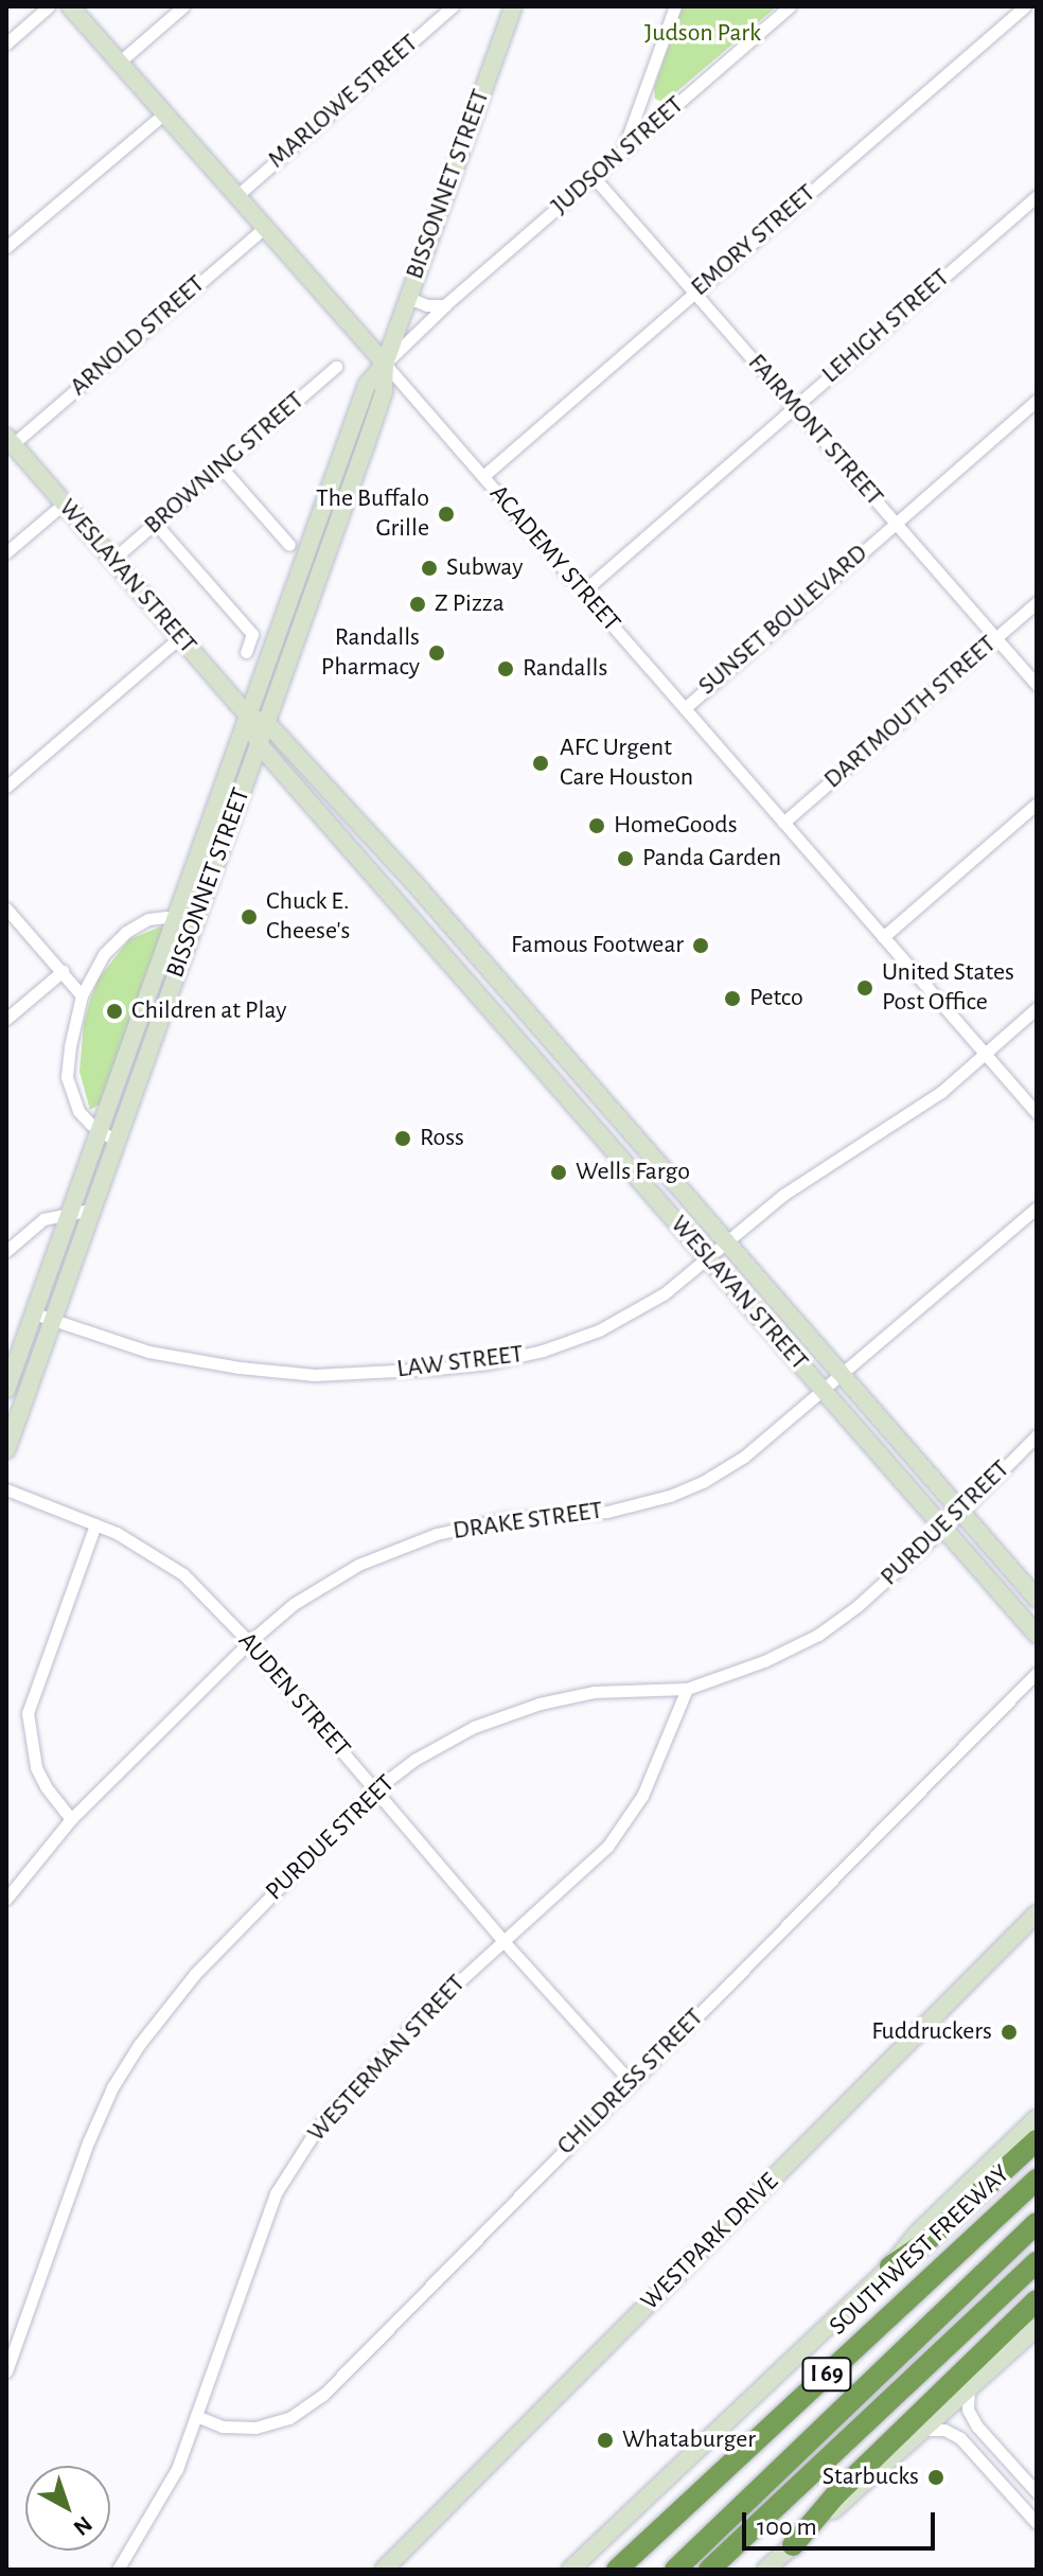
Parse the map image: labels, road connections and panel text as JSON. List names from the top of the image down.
{
  "streets": {
    "highway": ["SOUTHWEST FREEWAY", "I 69"],
    "main road": [
      "BISSONNET STREET",
      "ACADEMY STREET",
      "WESLAYAN STREET",
      "WESTPARK DRIVE"
    ],
    "street": [
      "MARLOWE STREET",
      "JUDSON STREET",
      "EMORY STREET",
      "LEHIGH STREET",
      "ARNOLD STREET",
      "FAIRMONT STREET",
      "BROWNING STREET",
      "SUNSET BOULEVARD",
      "DARTMOUTH STREET",
      "LAW STREET",
      "DRAKE STREET",
      "PURDUE STREET",
      "AUDEN STREET",
      "WESTERMAN STREET",
      "CHILDRESS STREET"
    ]
  },
  "crossings": [
    ["MARLOWE STREET", "ACADEMY STREET"],
    ["JUDSON STREET", "BISSONNET STREET"],
    ["JUDSON STREET", "FAIRMONT STREET"],
    ["JUDSON STREET", "ACADEMY STREET"],
    ["BISSONNET STREET", "ACADEMY STREET"],
    ["BISSONNET STREET", "WESLAYAN STREET"],
    ["BISSONNET STREET", "LAW STREET"],
    ["EMORY STREET", "FAIRMONT STREET"],
    ["EMORY STREET", "ACADEMY STREET"],
    ["LEHIGH STREET", "FAIRMONT STREET"],
    ["LEHIGH STREET", "ACADEMY STREET"],
    ["ARNOLD STREET", "ACADEMY STREET"],
    ["ARNOLD STREET", "WESLAYAN STREET"],
    ["FAIRMONT STREET", "SUNSET BOULEVARD"],
    ["FAIRMONT STREET", "DARTMOUTH STREET"],
    ["BROWNING STREET", "WESLAYAN STREET"],
    ["ACADEMY STREET", "SUNSET BOULEVARD"],
    ["ACADEMY STREET", "DARTMOUTH STREET"],
    ["ACADEMY STREET", "LAW STREET"],
    ["WESLAYAN STREET", "LAW STREET"],
    ["WESLAYAN STREET", "DRAKE STREET"],
    ["WESLAYAN STREET", "PURDUE STREET"],
    ["DRAKE STREET", "AUDEN STREET"],
    ["PURDUE STREET", "AUDEN STREET"],
    ["PURDUE STREET", "WESTERMAN STREET"],
    ["AUDEN STREET", "WESTERMAN STREET"],
    ["AUDEN STREET", "CHILDRESS STREET"],
    ["WESTERMAN STREET", "CHILDRESS STREET"]
  ],
  "parks": ["Judson Park"],
  "places": [
    "The Buffalo Grille",
    "Subway",
    "Z Pizza",
    "Randalls Pharmacy",
    "Randalls",
    "AFC Urgent Care Houston",
    "HomeGoods",
    "Panda Garden",
    "Chuck E. Cheese's",
    "Famous Footwear",
    "United States Post Office",
    "Petco",
    "Children at Play",
    "Ross",
    "Wells Fargo",
    "Fuddruckers",
    "Whataburger",
    "Starbucks"
  ],
  "scale_bar": "100 m",
  "north": "bottom right"
}
